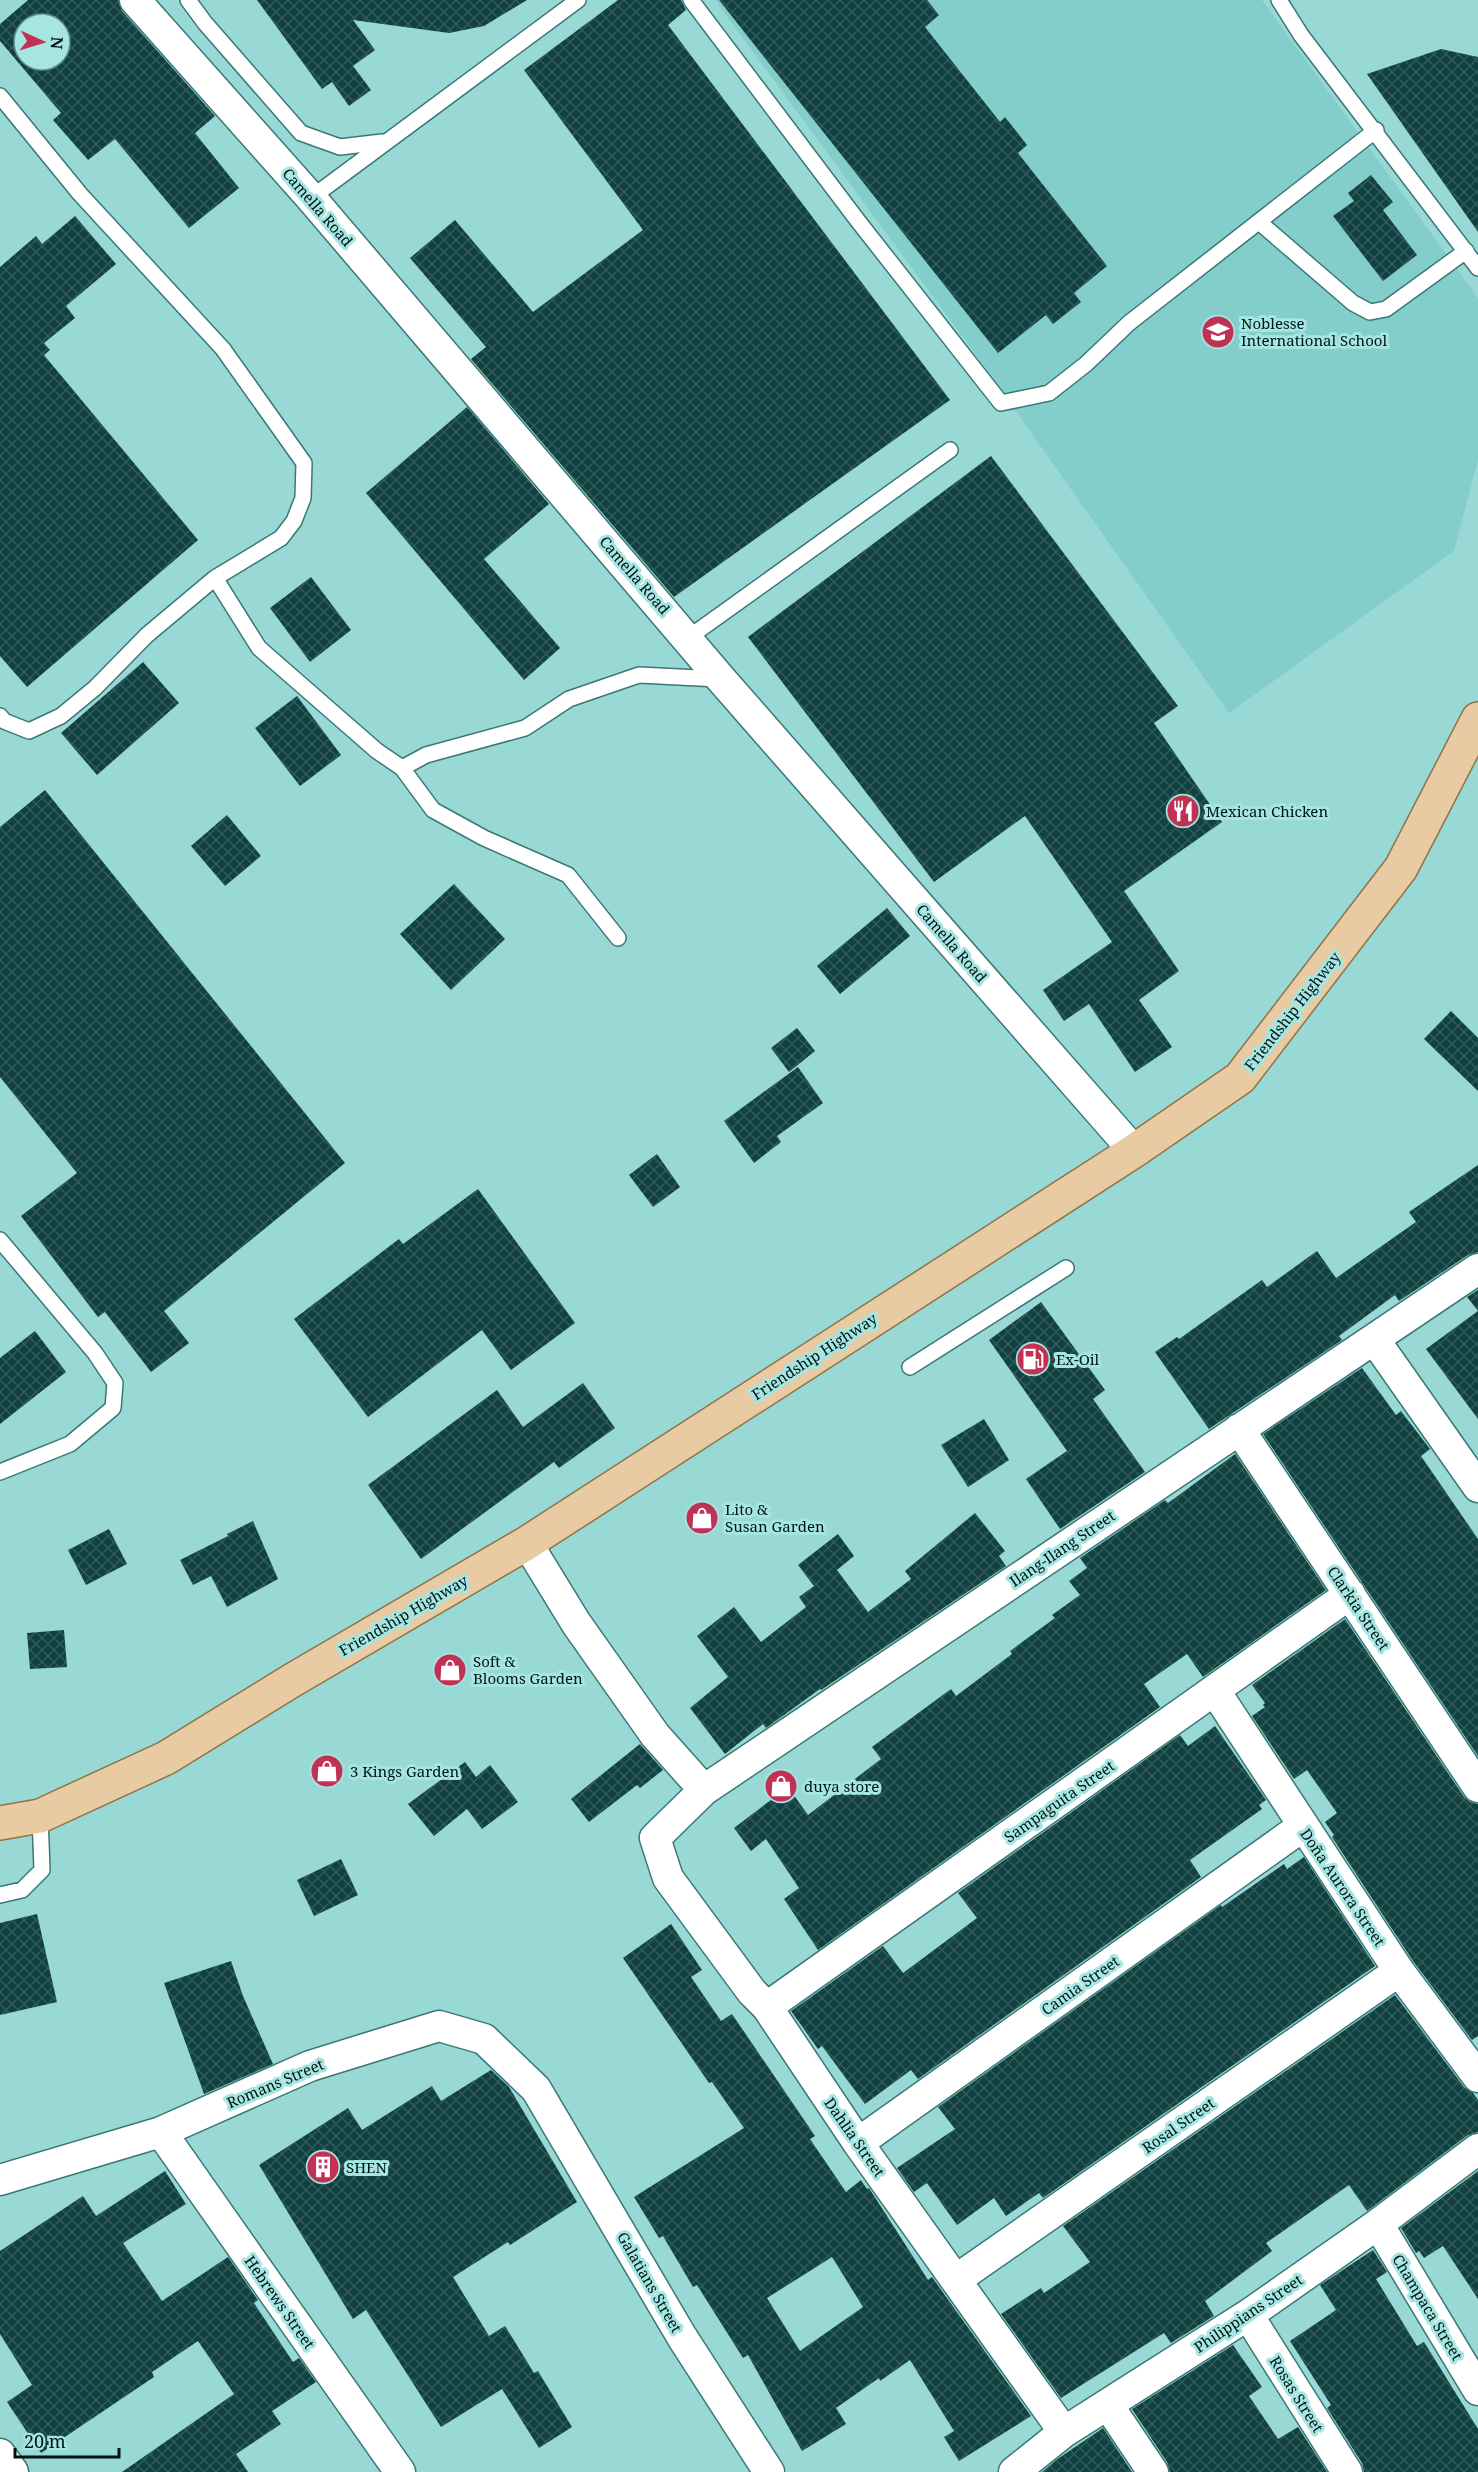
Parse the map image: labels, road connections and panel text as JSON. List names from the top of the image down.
{
  "streets": {
    "main road": ["Friendship Highway"],
    "street": [
      "Camella Road",
      "Ilang-Ilang Street",
      "Clarkia Street",
      "Sampaguita Street",
      "Doña Aurora Street",
      "Camia Street",
      "Romans Street",
      "Rosal Street",
      "Dahlia Street",
      "Galatians Street",
      "Hebrews Street",
      "Champaca Street",
      "Philippians Street",
      "Rosas Street"
    ]
  },
  "crossings": [
    ["Camella Road", "Friendship Highway"],
    ["Ilang-Ilang Street", "Clarkia Street"],
    ["Ilang-Ilang Street", "Dahlia Street"],
    ["Clarkia Street", "Sampaguita Street"],
    ["Sampaguita Street", "Doña Aurora Street"],
    ["Sampaguita Street", "Dahlia Street"],
    ["Doña Aurora Street", "Camia Street"],
    ["Doña Aurora Street", "Rosal Street"],
    ["Camia Street", "Dahlia Street"],
    ["Romans Street", "Galatians Street"],
    ["Romans Street", "Hebrews Street"],
    ["Rosal Street", "Dahlia Street"],
    ["Dahlia Street", "Philippians Street"],
    ["Champaca Street", "Philippians Street"],
    ["Philippians Street", "Rosas Street"]
  ],
  "places": {
    "school or university": ["Noblesse International School"],
    "restaurant": ["Mexican Chicken"],
    "fuel station": ["Ex-Oil"],
    "shop": [
      "Lito & Susan Garden",
      "Soft & Blooms Garden",
      "3 Kings Garden",
      "duya store"
    ],
    "building": ["SHEN"]
  },
  "scale_bar": "20 m",
  "north": "right"
}
